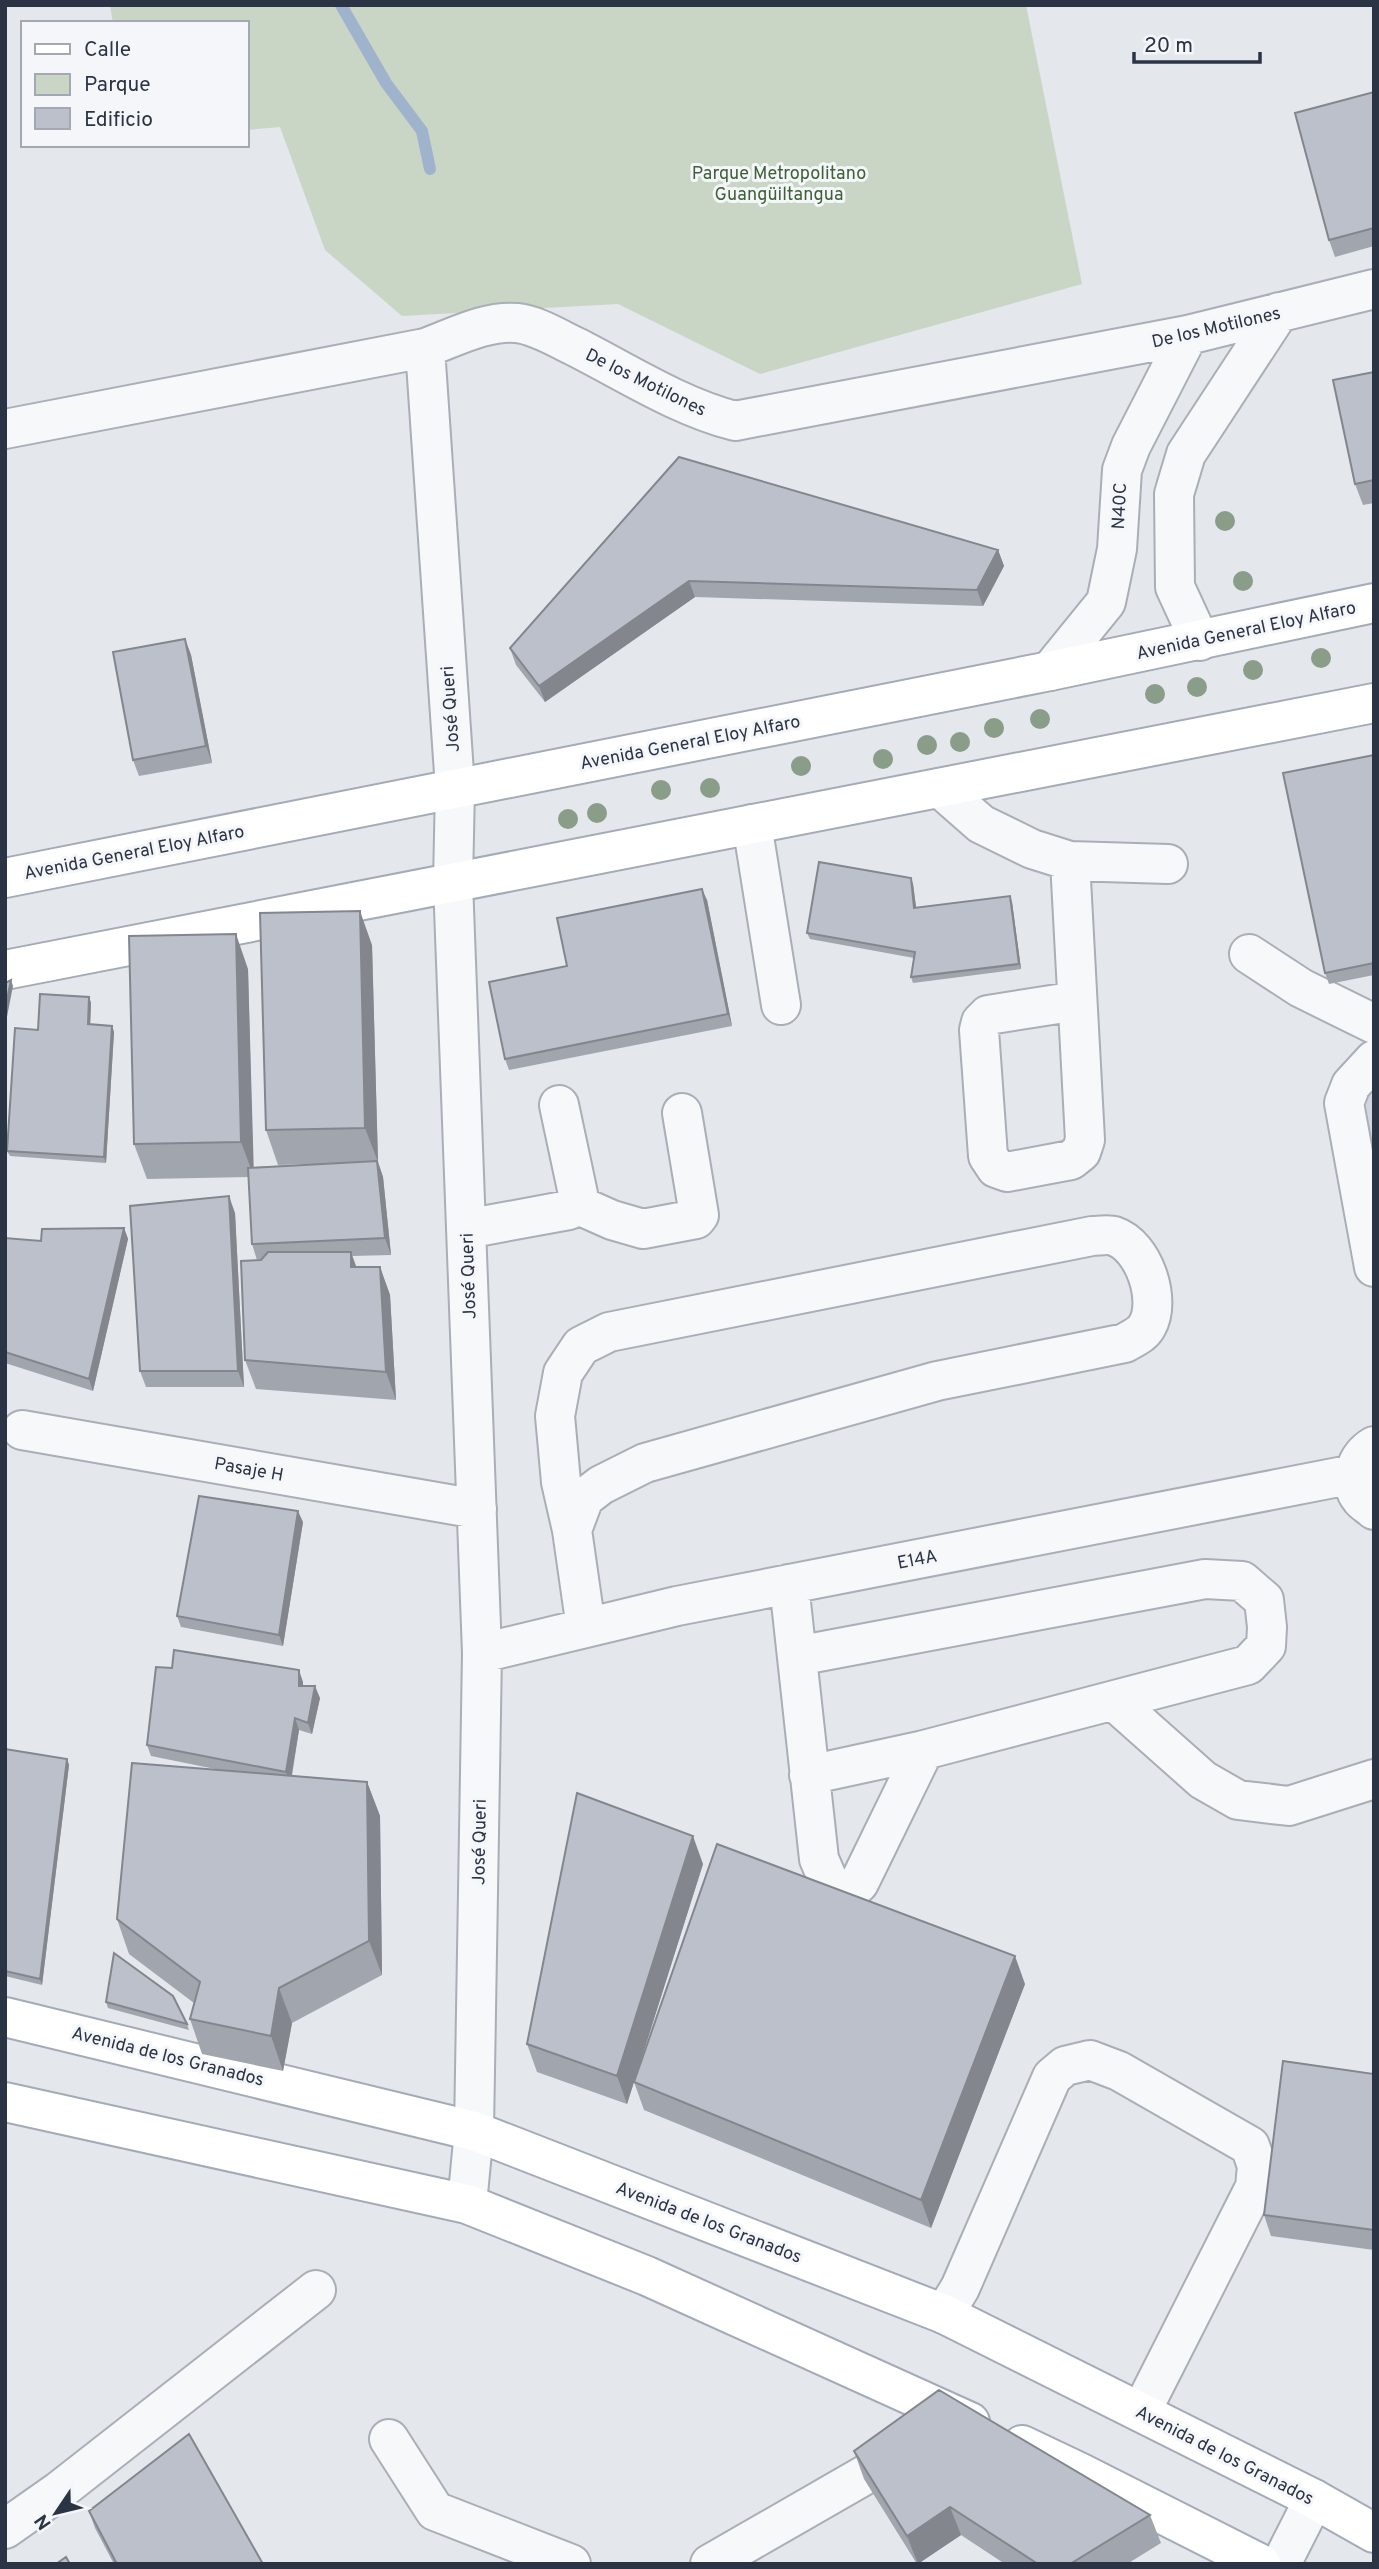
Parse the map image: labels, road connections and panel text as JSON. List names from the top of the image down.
{
  "streets": {
    "main road": ["Avenida General Eloy Alfaro", "Avenida de los Granados"],
    "street": [
      "De los Motilones",
      "N40C",
      "José Queri",
      "Pasaje H",
      "E14A"
    ]
  },
  "crossings": [
    ["De los Motilones", "N40C"],
    ["De los Motilones", "José Queri"],
    ["N40C", "Avenida General Eloy Alfaro"],
    ["Avenida General Eloy Alfaro", "José Queri"],
    ["José Queri", "Pasaje H"],
    ["José Queri", "E14A"],
    ["José Queri", "Avenida de los Granados"]
  ],
  "parks": ["Parque Metropolitano Guangüiltangua"],
  "legend": ["Calle", "Parque", "Edificio"],
  "scale_bar": "20 m",
  "north": "bottom left"
}
